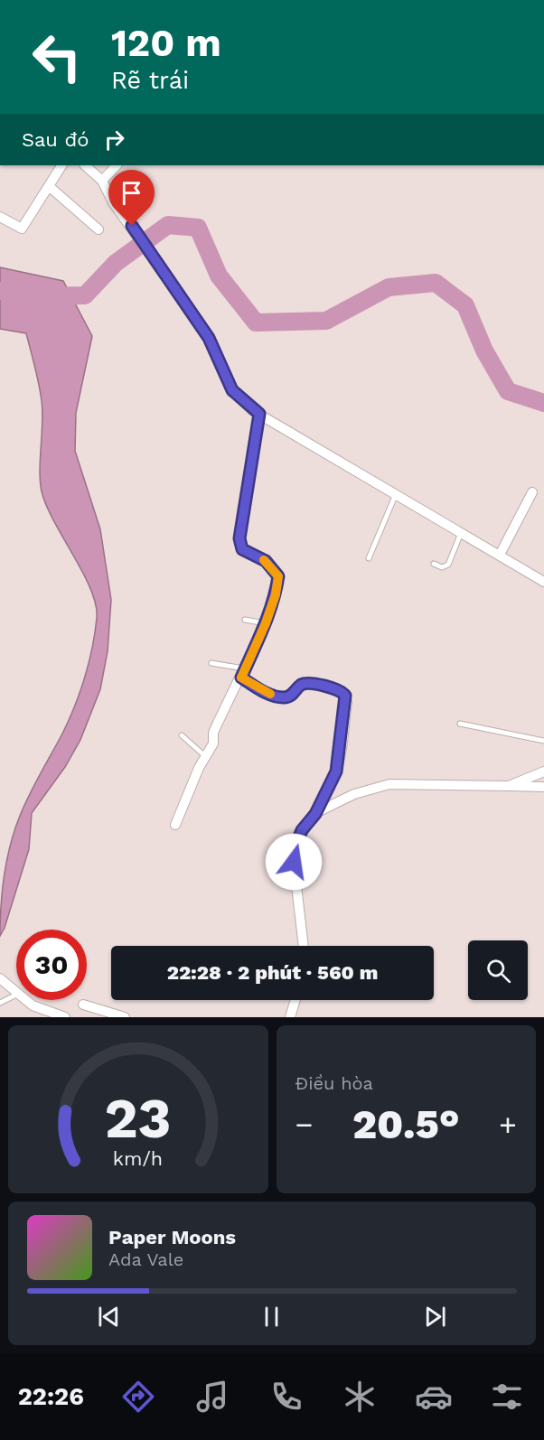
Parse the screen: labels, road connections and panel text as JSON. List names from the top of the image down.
{
  "page": {
    "turn": ["120 m", "Rẽ trái"],
    "then": "Sau đó",
    "limit": "30",
    "trip": "22:28 · 2 phút · 560 m",
    "tile": "Điều hòa",
    "heat": ["−", "20.5°", "+"],
    "song": ["Paper Moons", "Ada Vale"],
    "tabs": "22:26",
    "gauge": ["23", "km/h"]
  }
}
